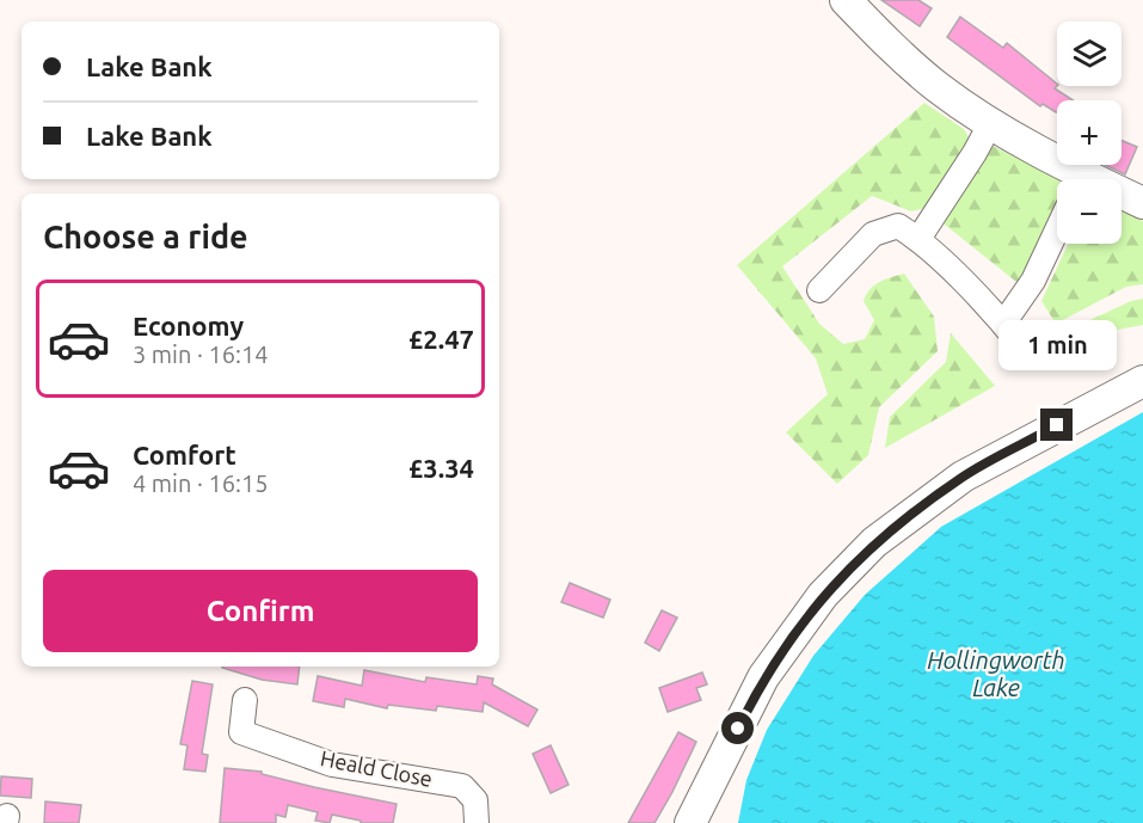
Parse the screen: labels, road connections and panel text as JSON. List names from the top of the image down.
{
  "streets": {
    "street": ["Heald Close"]
  },
  "water": ["Hollingworth Lake"],
  "page": {
    "map_buttons": ["+", "−"],
    "banner": ["Lake Bank", "Lake Bank"],
    "heading": "Choose a ride",
    "list": [
      {
        "name": "Economy",
        "note": "3 min · 16:14",
        "value": "£2.47"
      },
      {
        "name": "Comfort",
        "note": "4 min · 16:15",
        "value": "£3.34"
      }
    ],
    "bubble": "1 min",
    "buttons": "Confirm"
  }
}
